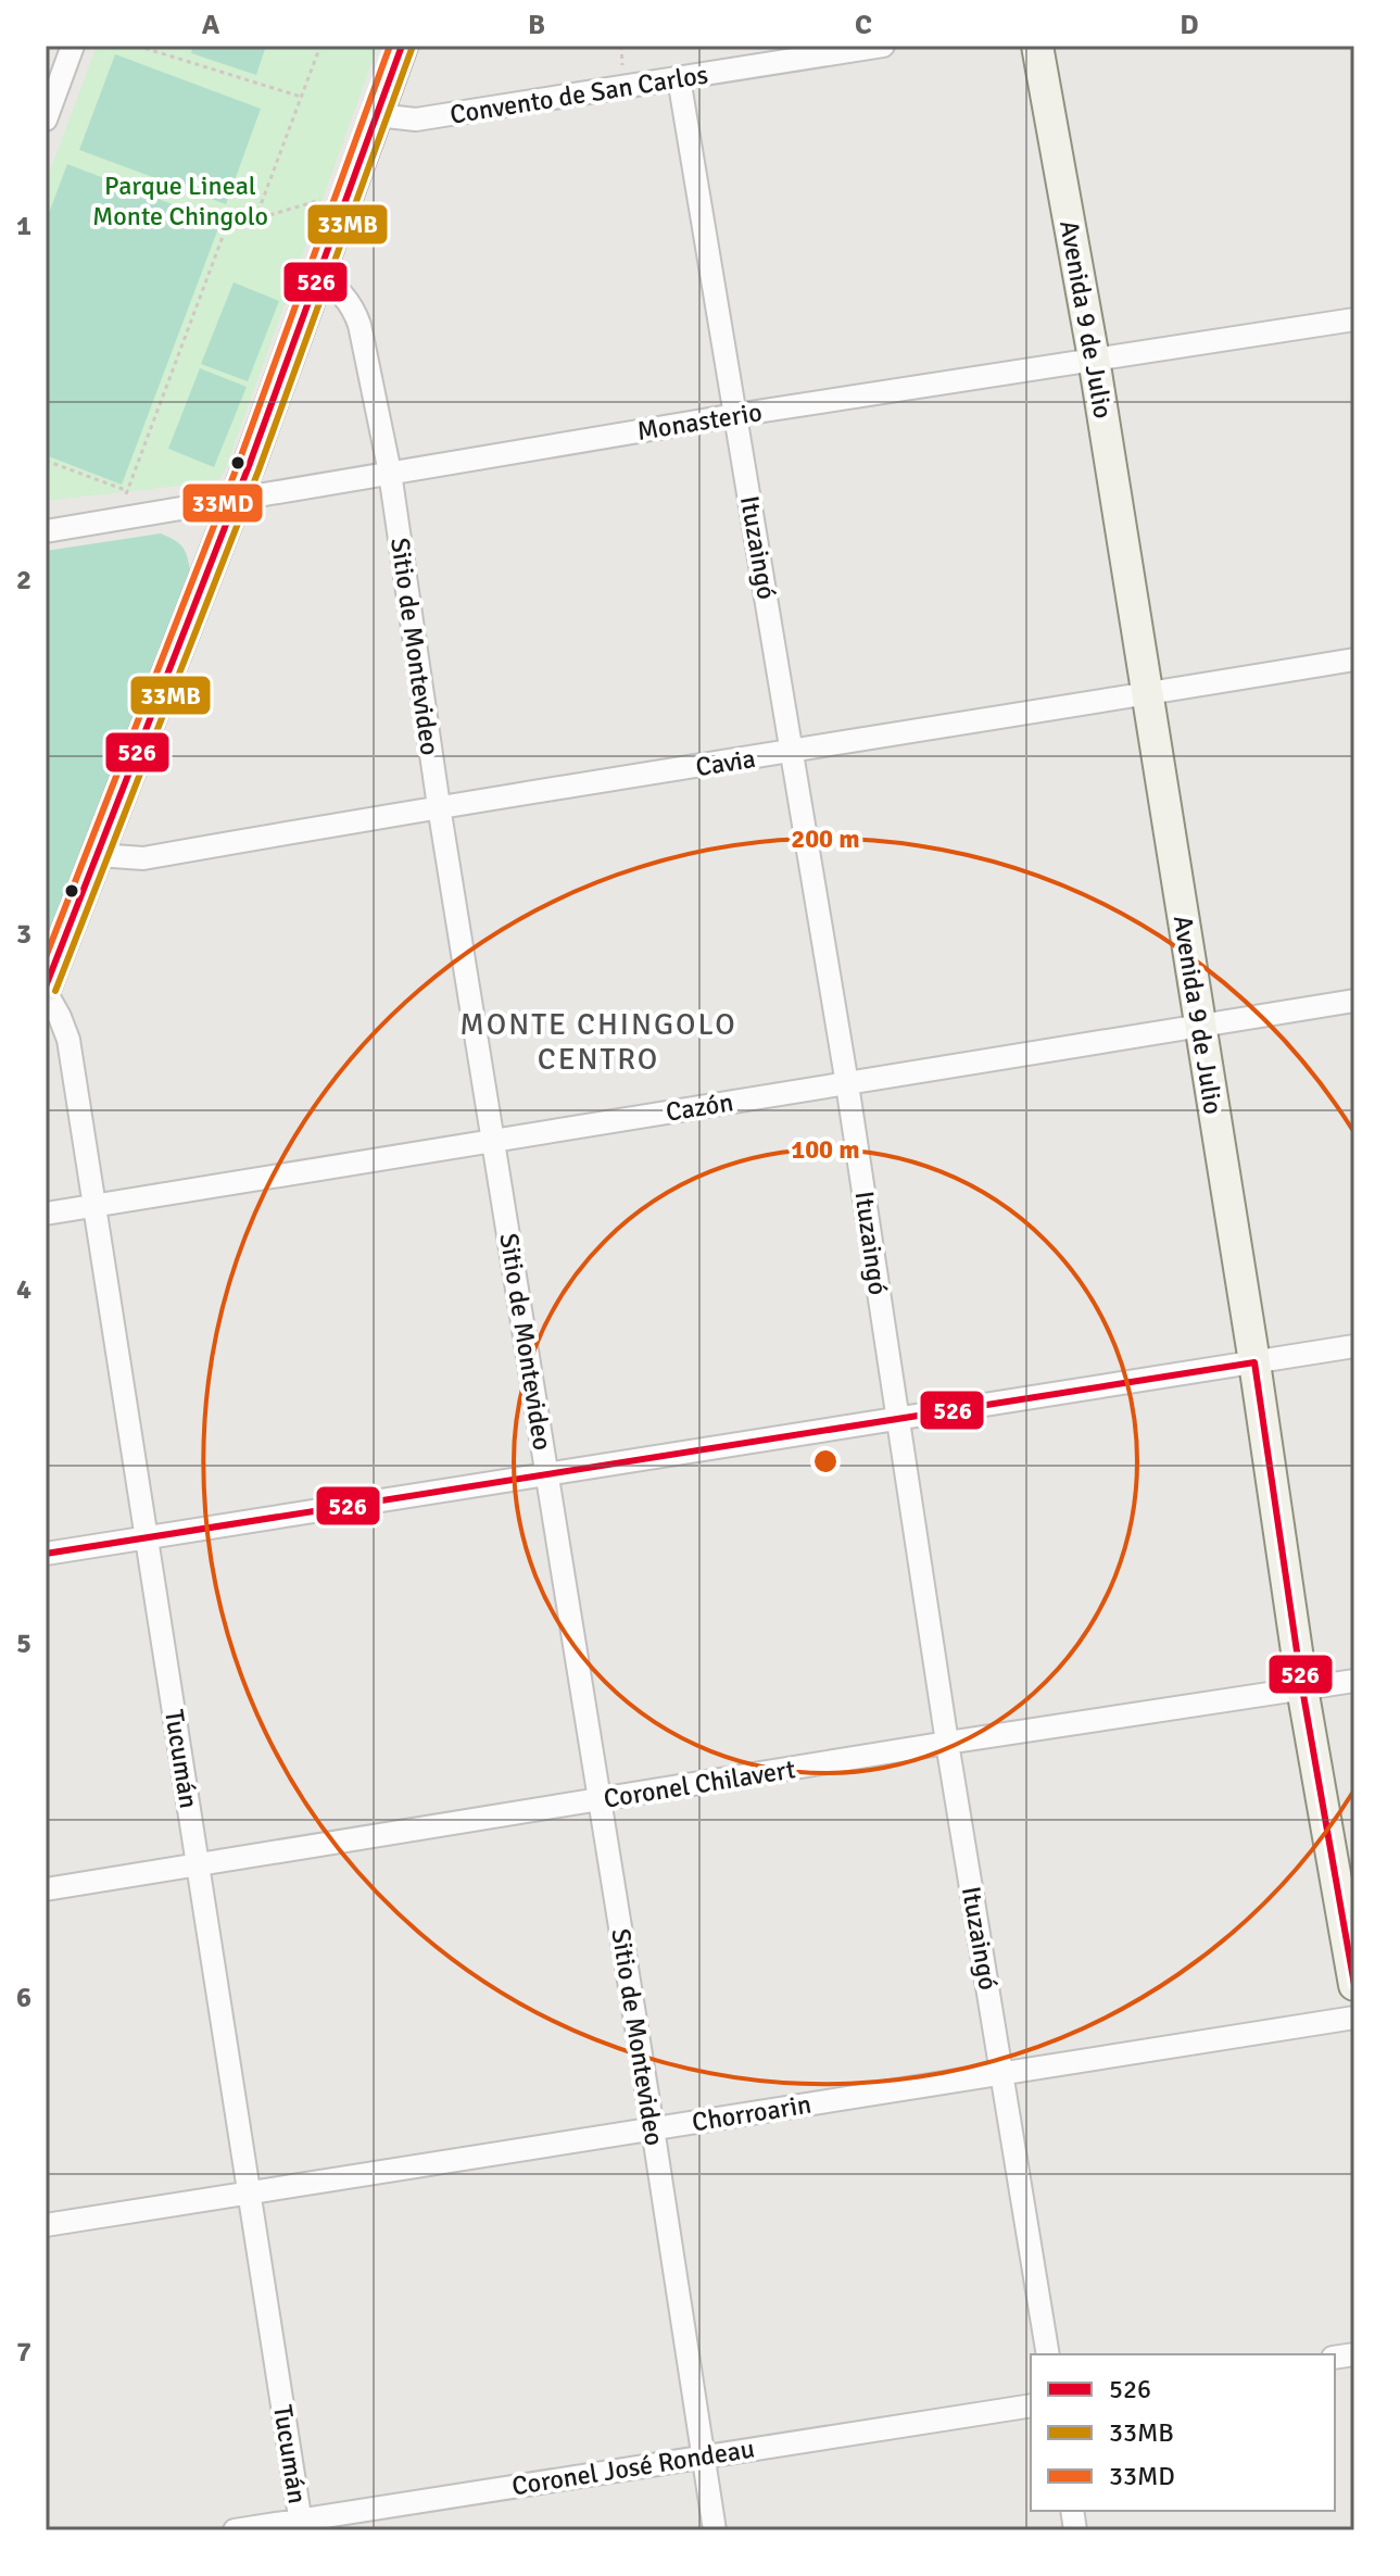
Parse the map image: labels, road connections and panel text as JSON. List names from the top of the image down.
{
  "streets": {
    "street": [
      "Convento de San Carlos",
      "Avenida 9 de Julio",
      "Monasterio",
      "Ituzaingó",
      "Sitio de Montevideo",
      "Cavia",
      "Cazón",
      "Tucumán",
      "Coronel Chilavert",
      "Chorroarin",
      "Coronel José Rondeau"
    ]
  },
  "crossings": [
    ["Convento de San Carlos", "Ituzaingó"],
    ["Avenida 9 de Julio", "Monasterio"],
    ["Avenida 9 de Julio", "Cavia"],
    ["Avenida 9 de Julio", "Cazón"],
    ["Avenida 9 de Julio", "Coronel Chilavert"],
    ["Monasterio", "Ituzaingó"],
    ["Monasterio", "Sitio de Montevideo"],
    ["Ituzaingó", "Cavia"],
    ["Ituzaingó", "Cazón"],
    ["Ituzaingó", "Coronel Chilavert"],
    ["Ituzaingó", "Chorroarin"],
    ["Sitio de Montevideo", "Cavia"],
    ["Sitio de Montevideo", "Cazón"],
    ["Sitio de Montevideo", "Coronel Chilavert"],
    ["Sitio de Montevideo", "Chorroarin"],
    ["Sitio de Montevideo", "Coronel José Rondeau"],
    ["Cazón", "Tucumán"],
    ["Tucumán", "Coronel Chilavert"],
    ["Tucumán", "Chorroarin"],
    ["Tucumán", "Coronel José Rondeau"]
  ],
  "districts": ["MONTE CHINGOLO CENTRO"],
  "parks": ["Parque Lineal Monte Chingolo"],
  "lines": ["transit line 526", "transit line 33MD", "transit line 33MB"],
  "legend": ["526", "33MB", "33MD"],
  "grid": {
    "columns": [
      "A",
      "B",
      "C",
      "D"
    ],
    "rows": [
      "1",
      "2",
      "3",
      "4",
      "5",
      "6",
      "7"
    ]
  },
  "rings": ["200 m", "100 m"]
}
